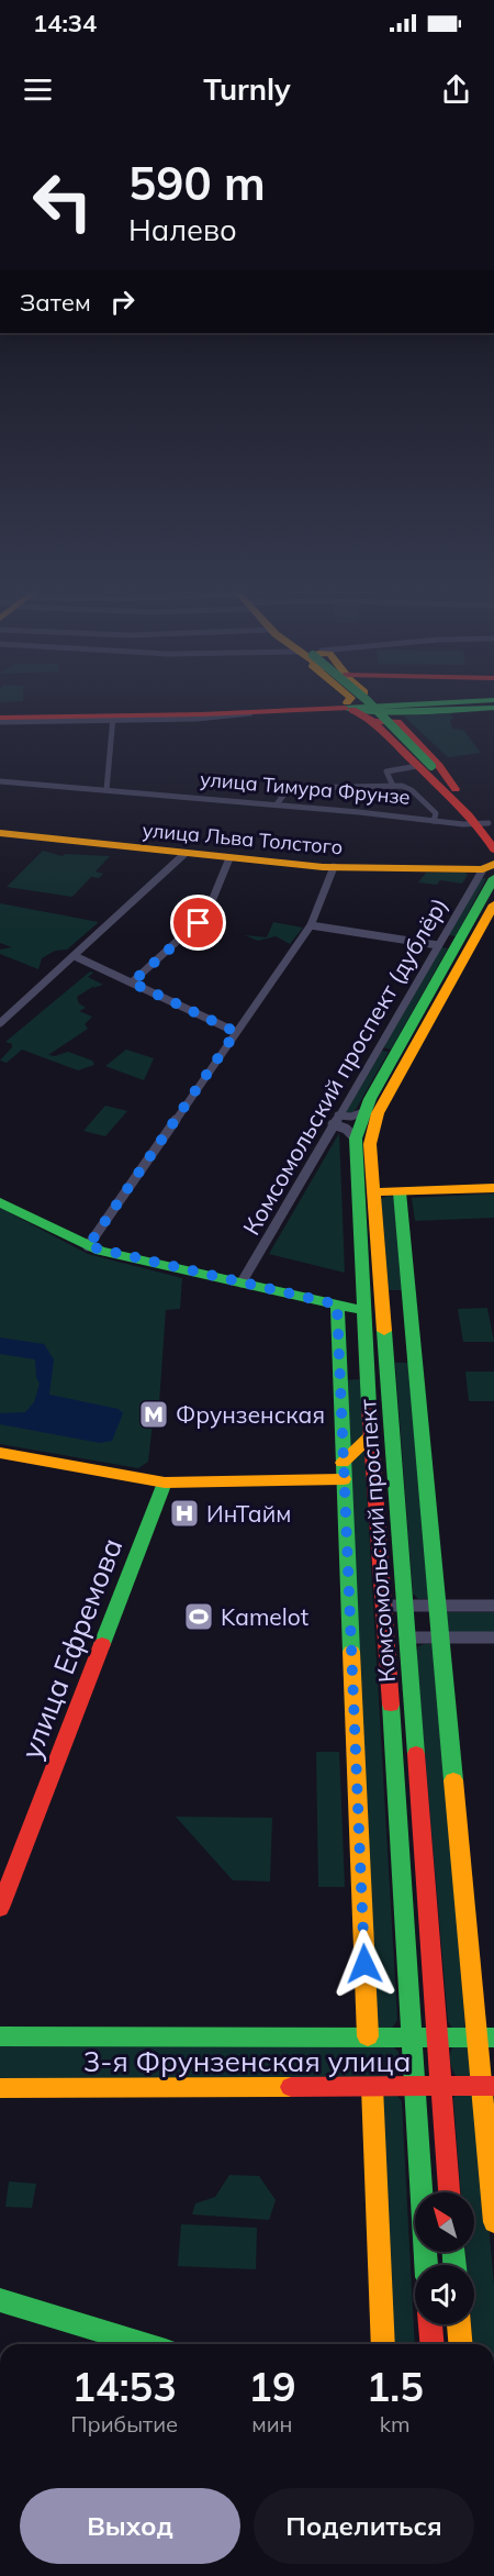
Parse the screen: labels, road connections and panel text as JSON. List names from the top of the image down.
{
  "streets": {
    "main road": [
      "улица Льва Толстого",
      "Комсомольский проспект",
      "улица Ефремова",
      "3-я Фрунзенская улица"
    ],
    "street": ["улица Тимура Фрунзе", "Комсомольский проспект (дублёр)"]
  },
  "crossings": [
    ["улица Льва Толстого", "Комсомольский проспект (дублёр)"],
    ["улица Льва Толстого", "Комсомольский проспект"],
    ["Комсомольский проспект (дублёр)", "Комсомольский проспект"],
    ["Комсомольский проспект", "3-я Фрунзенская улица"]
  ],
  "places": {
    "metro station": ["Фрунзенская"],
    "hospital": ["ИнТайм"],
    "sports": ["Kamelot"]
  },
  "north": "top left",
  "page": {
    "status": "14:34",
    "header": "Turnly",
    "turn": ["590 m", "Налево"],
    "then": "Затем",
    "eta": [
      "14:53",
      "Прибытие",
      "19",
      "мин",
      "1.5",
      "km"
    ],
    "buttons": ["Выход", "Поделиться"]
  }
}
